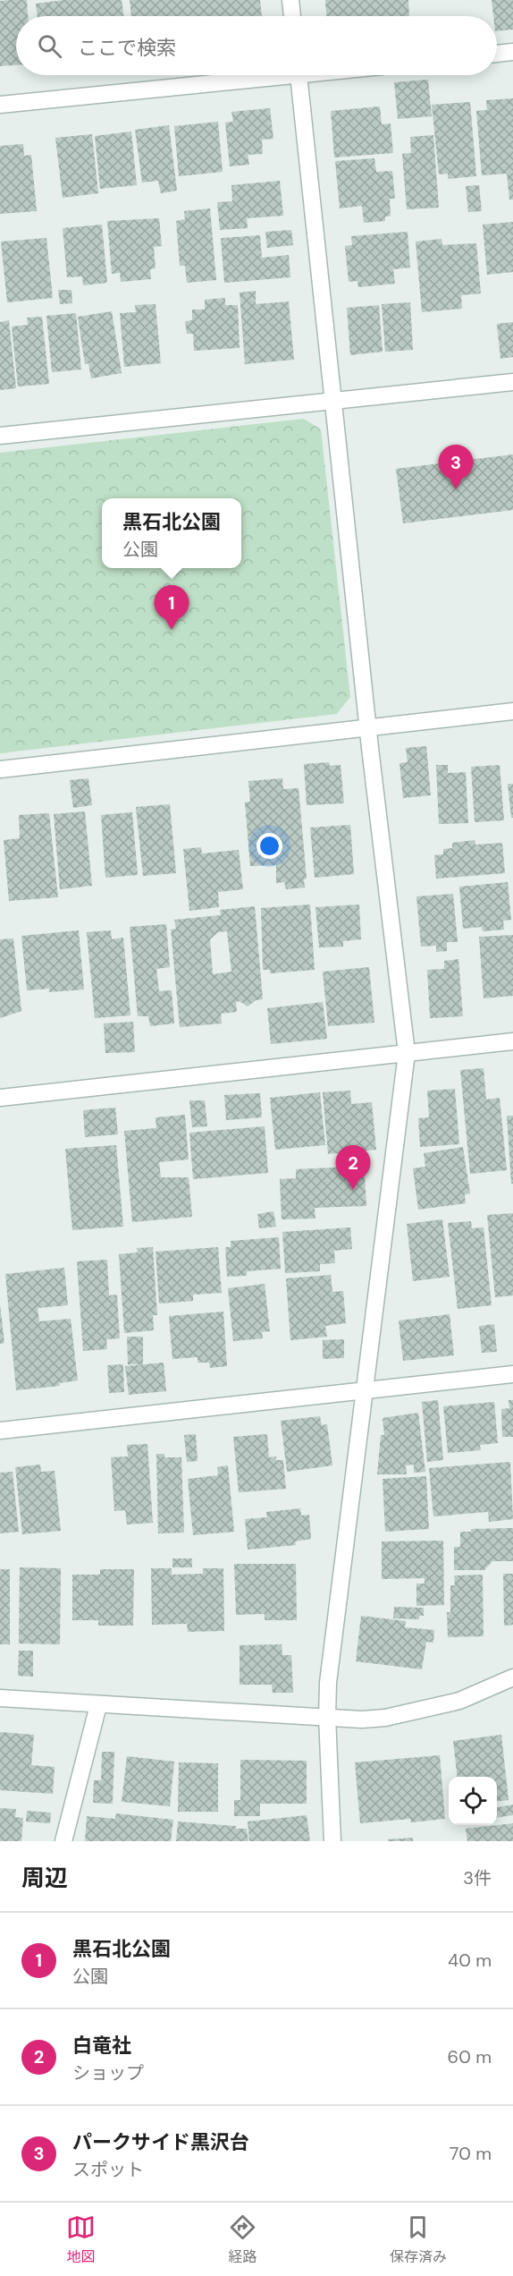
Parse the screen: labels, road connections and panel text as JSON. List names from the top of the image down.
{
  "page": {
    "search": "ここで検索",
    "pins": ["3", "1", "2"],
    "popup": ["黒石北公園", "公園"],
    "heading": ["周辺", "3件"],
    "list": [
      {
        "mark": "1",
        "name": "黒石北公園",
        "note": "公園",
        "value": "40 m"
      },
      {
        "mark": "2",
        "name": "白竜社",
        "note": "ショップ",
        "value": "60 m"
      },
      {
        "mark": "3",
        "name": "パークサイド黒沢台",
        "note": "スポット",
        "value": "70 m"
      }
    ],
    "nav": ["地図", "経路", "保存済み"]
  }
}
